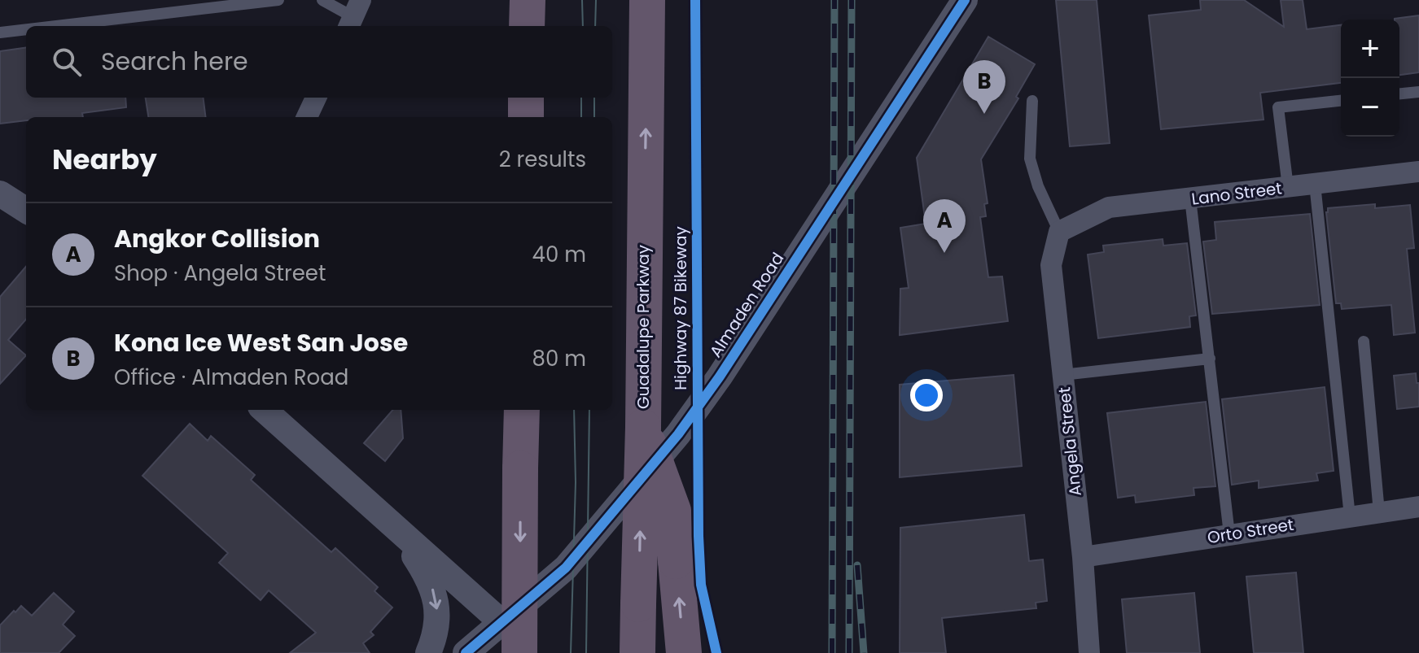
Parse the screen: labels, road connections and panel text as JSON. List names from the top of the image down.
{
  "streets": {
    "highway": ["Guadalupe Parkway"],
    "street": [
      "Lano Street",
      "Almaden Road",
      "Angela Street",
      "Orto Street"
    ],
    "cycle path": ["Highway 87 Bikeway"]
  },
  "crossings": [
    ["Lano Street", "Angela Street"],
    ["Angela Street", "Orto Street"]
  ],
  "page": {
    "map_buttons": ["+", "−"],
    "search": "Search here",
    "pins": ["B", "A"],
    "heading": ["Nearby", "2 results"],
    "list": [
      {
        "mark": "A",
        "name": "Angkor Collision",
        "note": "Shop · Angela Street",
        "value": "40 m"
      },
      {
        "mark": "B",
        "name": "Kona Ice West San Jose",
        "note": "Office · Almaden Road",
        "value": "80 m"
      }
    ]
  }
}
